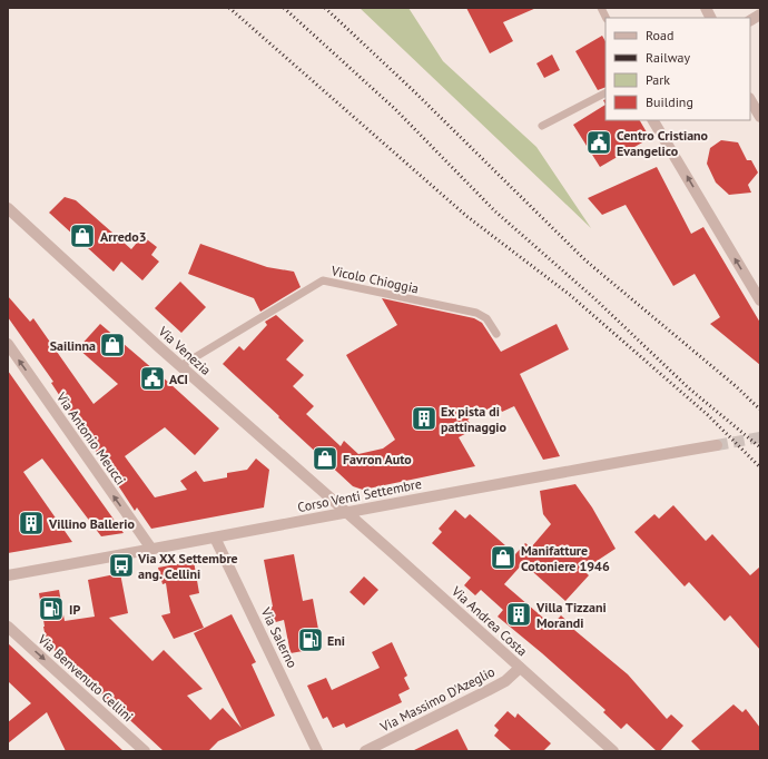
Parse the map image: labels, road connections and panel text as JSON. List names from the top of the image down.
{
  "streets": {
    "street": [
      "Via Venezia",
      "Via Antonio Meucci",
      "Corso Venti Settembre",
      "Via Andrea Costa",
      "Via Salerno",
      "Via Benvenuto Cellini",
      "Via Massimo D'Azeglio"
    ],
    "lane": ["Vicolo Chioggia"]
  },
  "crossings": [
    ["Vicolo Chioggia", "Via Venezia"],
    ["Via Venezia", "Corso Venti Settembre"],
    ["Via Venezia", "Via Andrea Costa"],
    ["Via Antonio Meucci", "Corso Venti Settembre"],
    ["Corso Venti Settembre", "Via Andrea Costa"],
    ["Corso Venti Settembre", "Via Salerno"],
    ["Via Andrea Costa", "Via Massimo D'Azeglio"]
  ],
  "one_way": ["Via Antonio Meucci", "Via Benvenuto Cellini"],
  "places": {
    "public building": ["Centro Cristiano Evangelico", "ACI"],
    "shop": [
      "Arredo3",
      "Sailinna",
      "Favron Auto",
      "Manifatture Cotoniere 1946"
    ],
    "building": ["Ex pista di pattinaggio", "Villino Ballerio", "Villa Tizzani Morandi"],
    "bus stop": ["Via XX Settembre ang. Cellini"],
    "fuel station": ["IP", "Eni"]
  },
  "legend": [
    "Road",
    "Railway",
    "Park",
    "Building"
  ]
}
